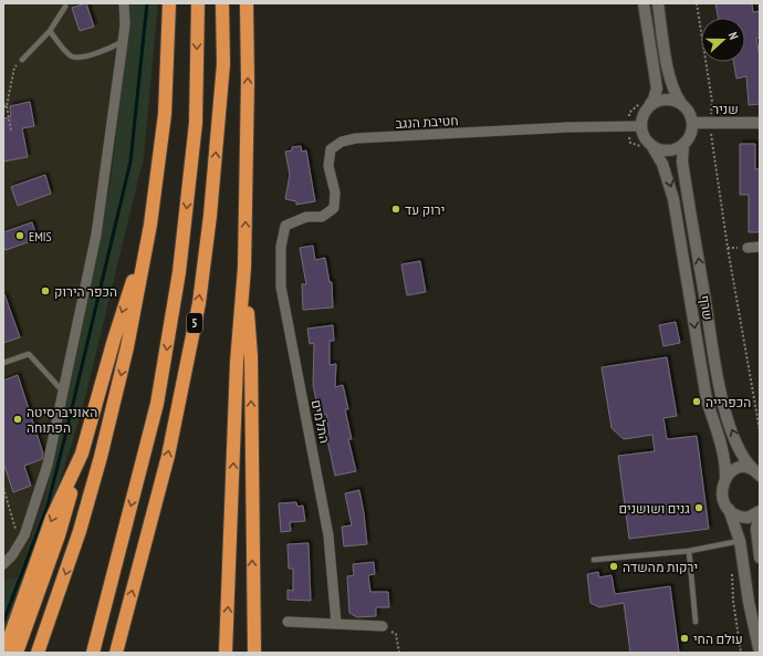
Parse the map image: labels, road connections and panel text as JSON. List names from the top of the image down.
{
  "streets": {
    "highway": ["5"],
    "street": [
      "שניר",
      "חטיבת הנגב",
      "שרף",
      "התלמים"
    ]
  },
  "crossings": [
    ["שניר", "חטיבת הנגב"],
    ["שניר", "שרף"],
    ["חטיבת הנגב", "שרף"],
    ["חטיבת הנגב", "התלמים"]
  ],
  "places": [
    "ירוק עד",
    "EMIS",
    "הכפר הירוק",
    "הכפרייה",
    "האוניברסיטה הפתוחה",
    "גנים ושושנים",
    "ירקות מהשדה",
    "עולם החי"
  ],
  "north": "right"
}
